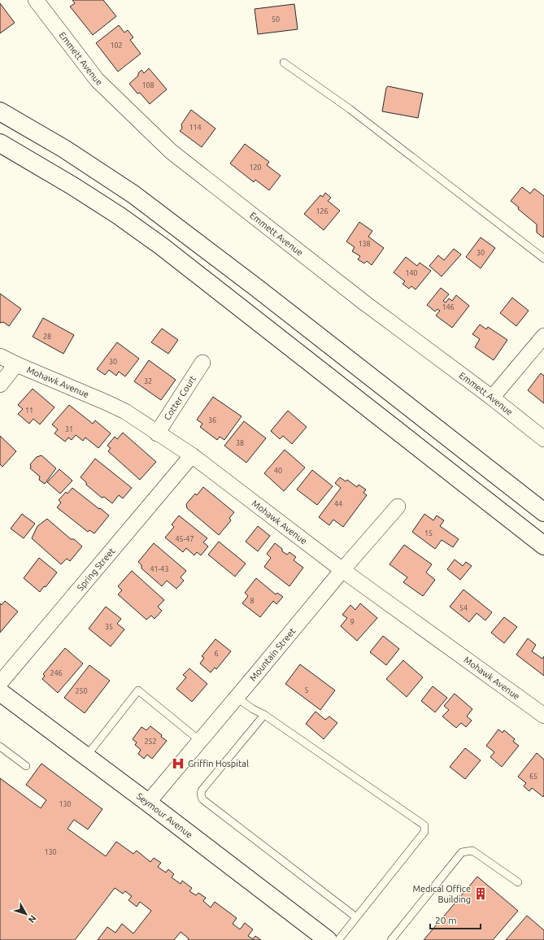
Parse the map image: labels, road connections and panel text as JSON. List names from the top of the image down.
{
  "streets": {
    "main road": ["Seymour Avenue"],
    "street": [
      "Emmett Avenue",
      "Mohawk Avenue",
      "Cotter Court",
      "Spring Street",
      "Mountain Street"
    ]
  },
  "crossings": [
    ["Mohawk Avenue", "Cotter Court"],
    ["Mohawk Avenue", "Spring Street"],
    ["Mohawk Avenue", "Mountain Street"],
    ["Mountain Street", "Seymour Avenue"]
  ],
  "places": {
    "hospital": ["Griffin Hospital"],
    "building": ["Medical Office Building"]
  },
  "house_numbers": [
    "50",
    "102",
    "108",
    "114",
    "120",
    "126",
    "138",
    "30",
    "140",
    "146",
    "28",
    "30",
    "32",
    "11",
    "36",
    "31",
    "38",
    "40",
    "44",
    "15",
    "45-47",
    "41-43",
    "8",
    "54",
    "9",
    "35",
    "6",
    "246",
    "5",
    "250",
    "252",
    "65",
    "130",
    "130"
  ],
  "scale_bar": "20 m",
  "north": "bottom right"
}
